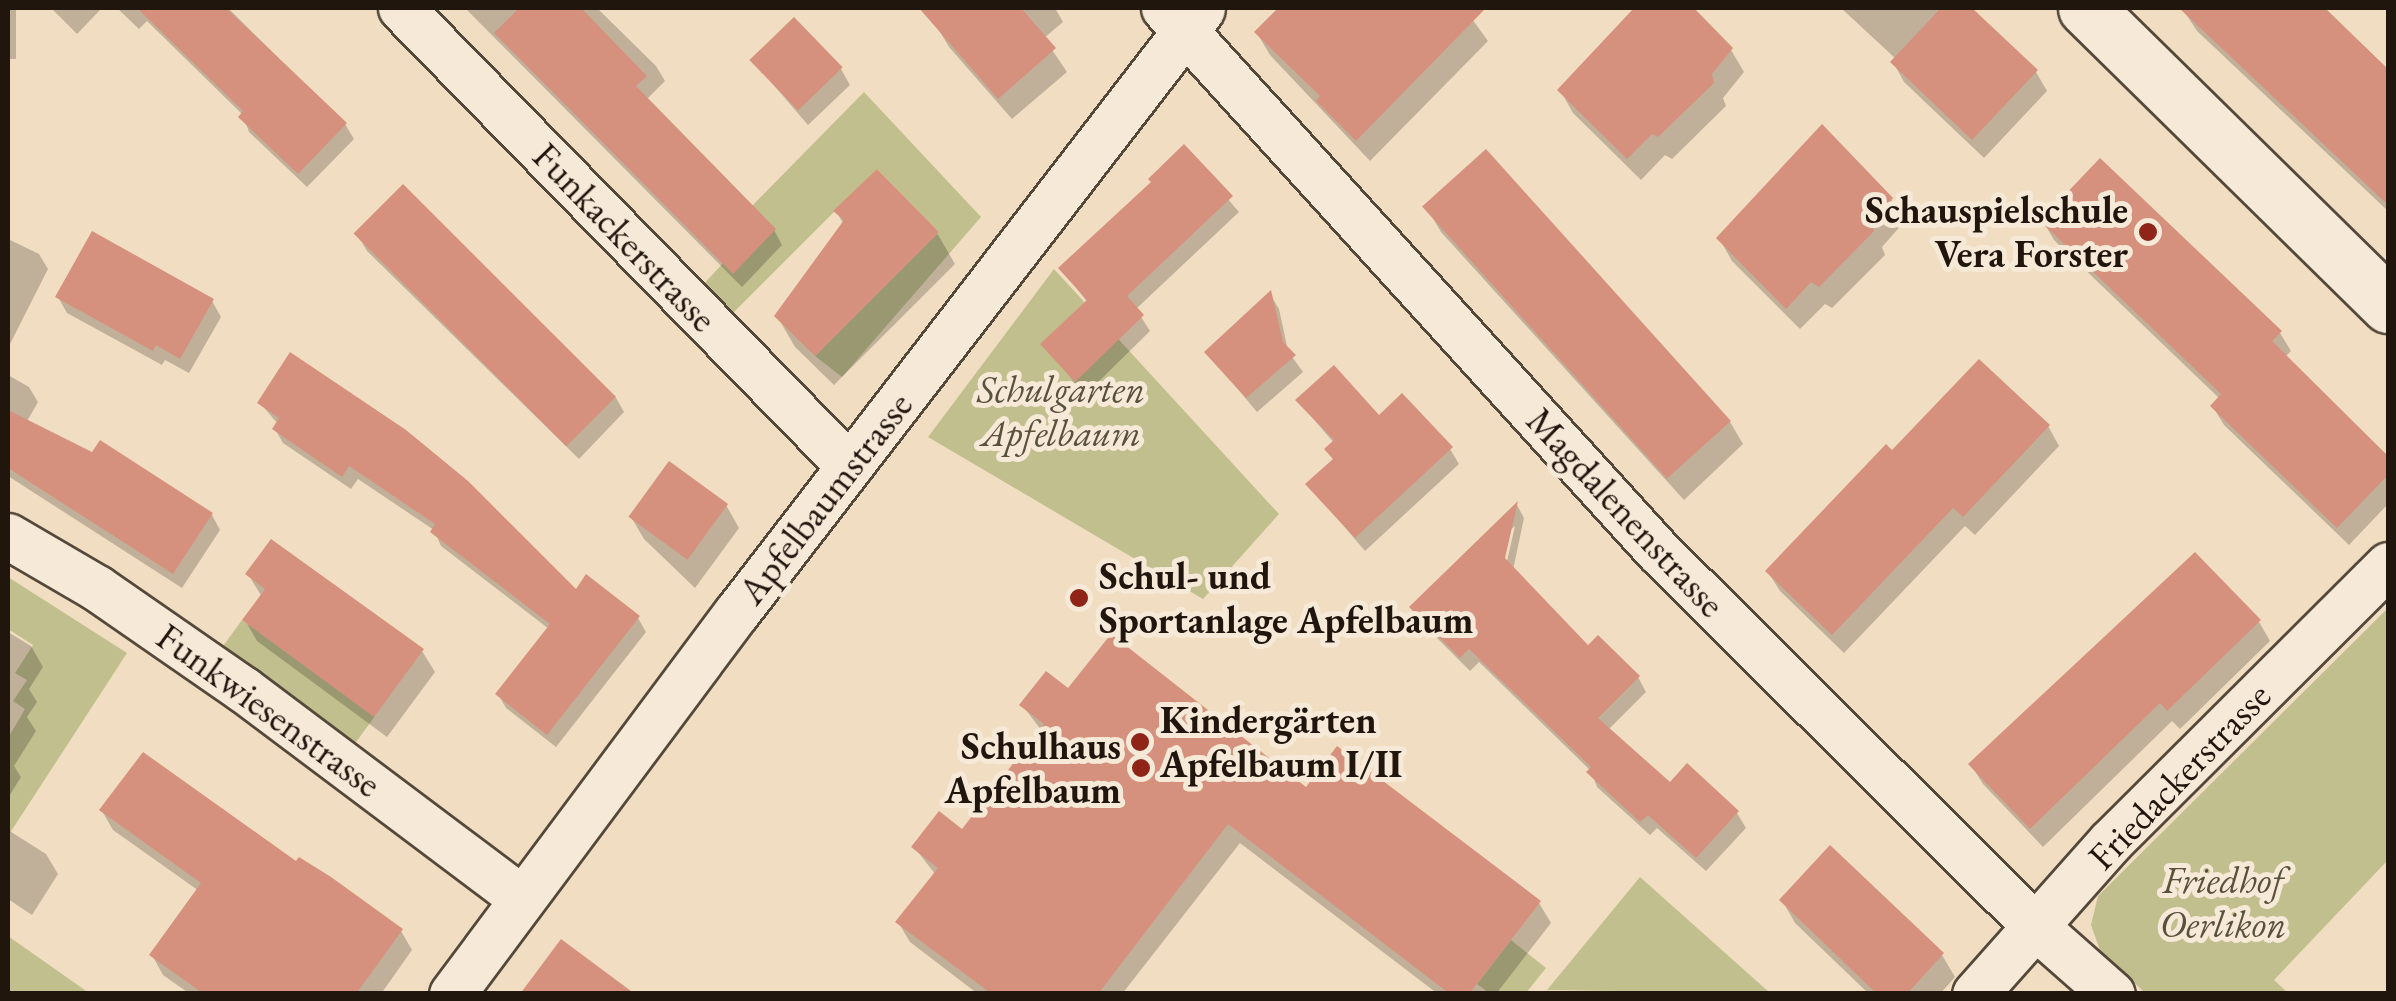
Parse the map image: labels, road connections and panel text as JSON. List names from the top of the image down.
{
  "streets": {
    "street": [
      "Funkackerstrasse",
      "Apfelbaumstrasse",
      "Magdalenenstrasse",
      "Funkwiesenstrasse",
      "Friedackerstrasse"
    ]
  },
  "crossings": [
    ["Funkackerstrasse", "Apfelbaumstrasse"],
    ["Apfelbaumstrasse", "Magdalenenstrasse"],
    ["Apfelbaumstrasse", "Funkwiesenstrasse"],
    ["Magdalenenstrasse", "Friedackerstrasse"]
  ],
  "parks": ["Schulgarten Apfelbaum", "Friedhof Oerlikon"],
  "places": [
    "Schauspielschule Vera Forster",
    "Schul- und Sportanlage Apfelbaum",
    "Kindergärten Apfelbaum I/II",
    "Schulhaus Apfelbaum"
  ]
}
